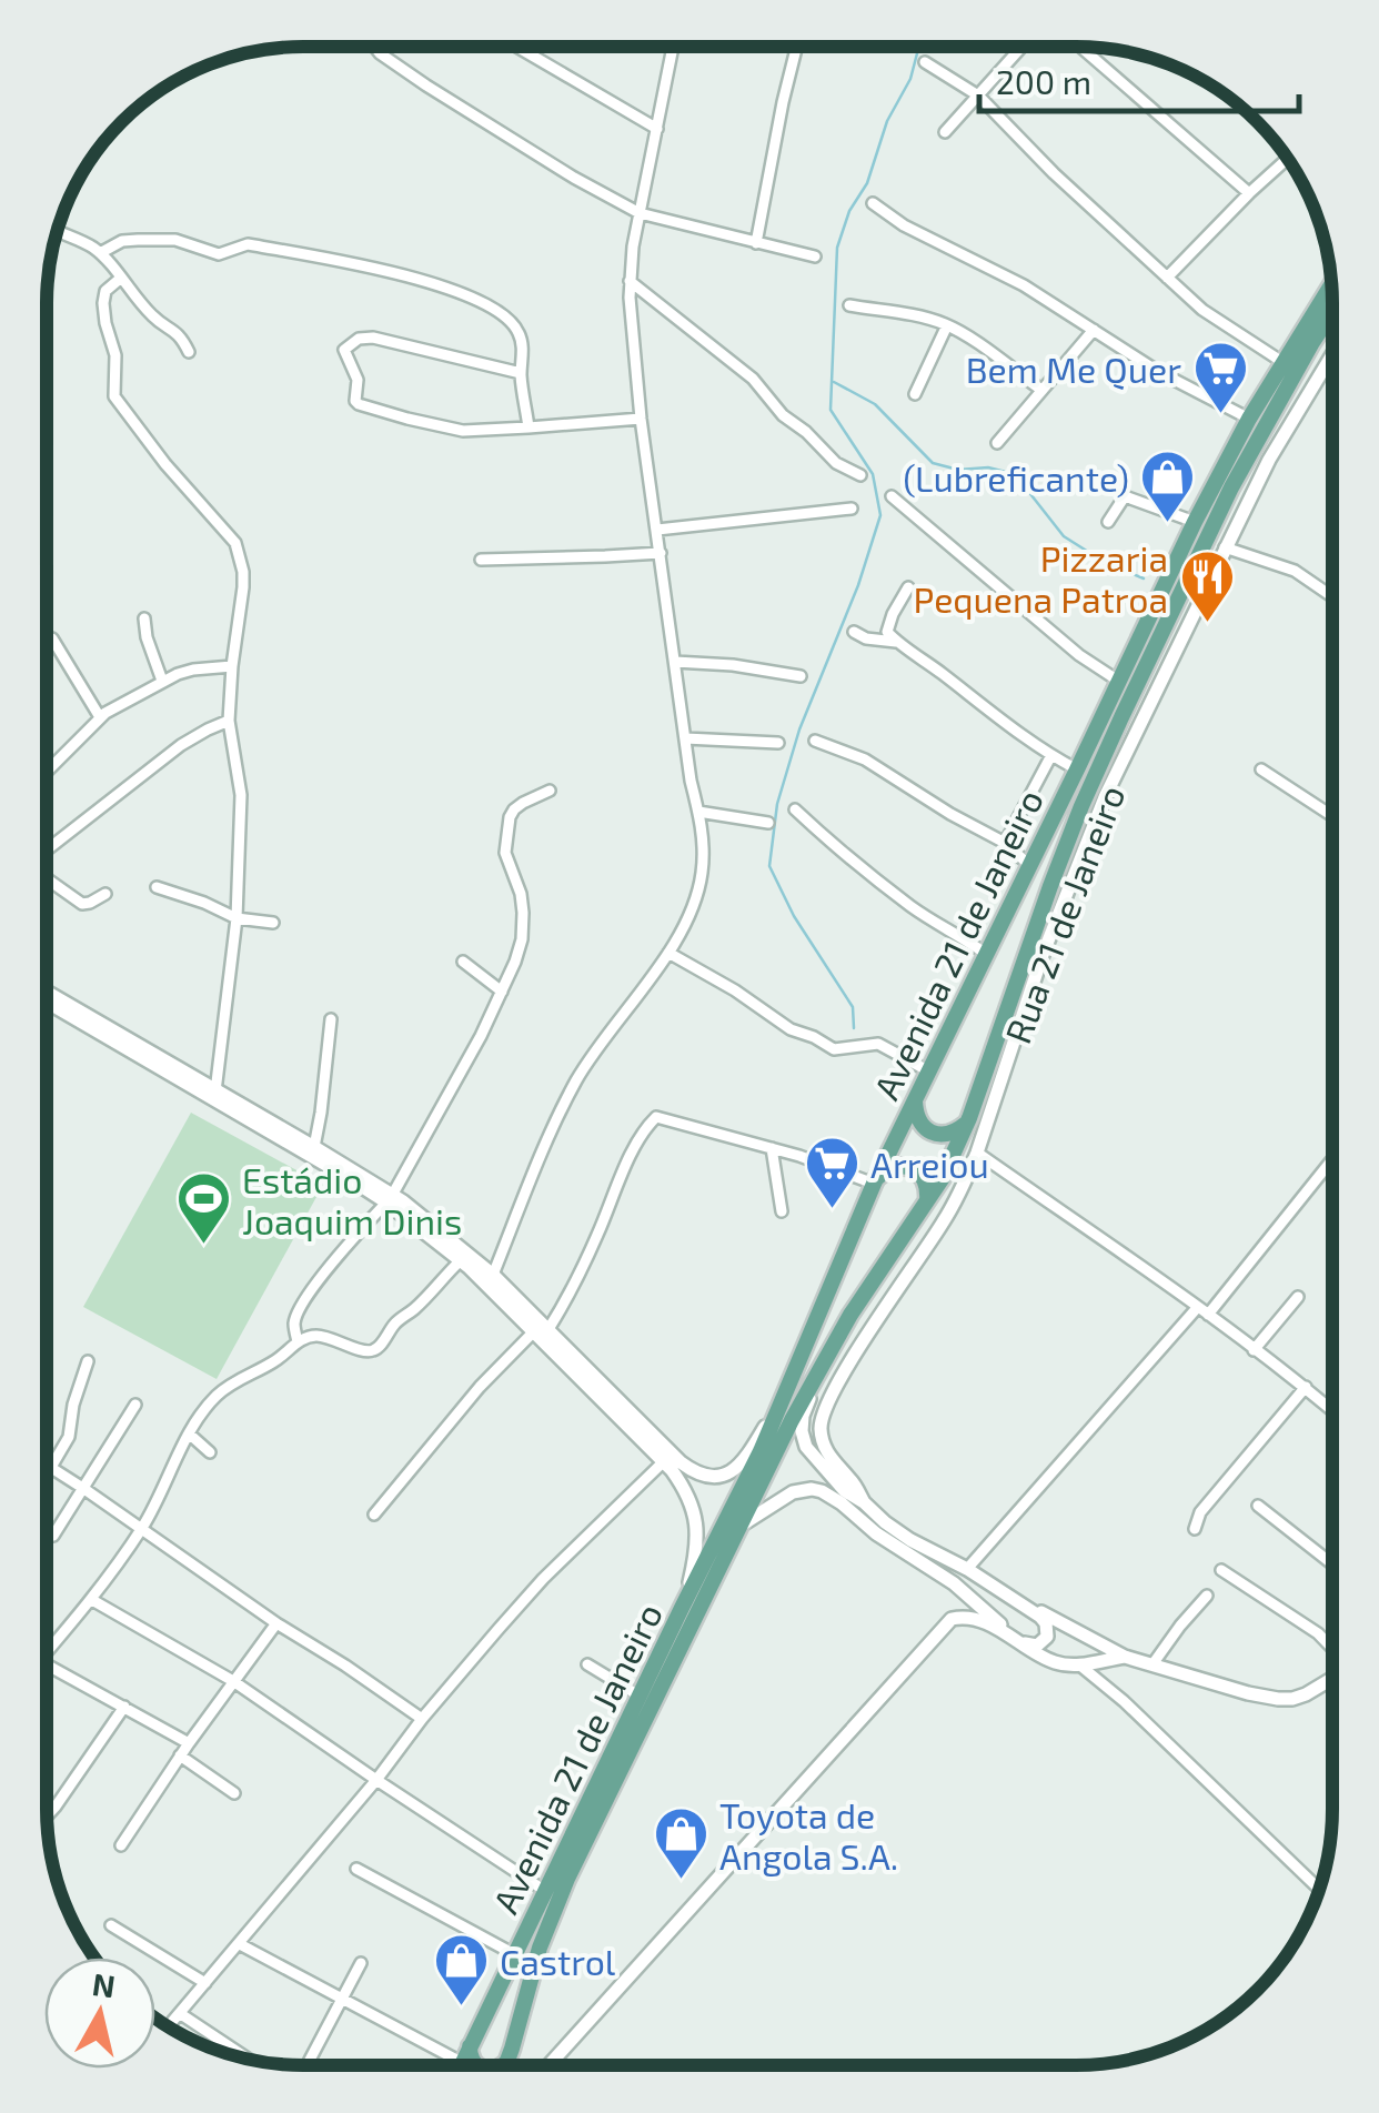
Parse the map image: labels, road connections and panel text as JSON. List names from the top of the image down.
{
  "streets": {
    "main road": ["Avenida 21 de Janeiro"],
    "street": ["Rua 21 de Janeiro"]
  },
  "places": {
    "supermarket": ["Bem Me Quer", "Arreiou"],
    "shop": ["(Lubreficante)", "Toyota de Angola S.A.", "Castrol"],
    "restaurant": ["Pizzaria Pequena Patroa"],
    "sports": ["Estádio Joaquim Dinis"]
  },
  "scale_bar": "200 m",
  "north": "top"
}
